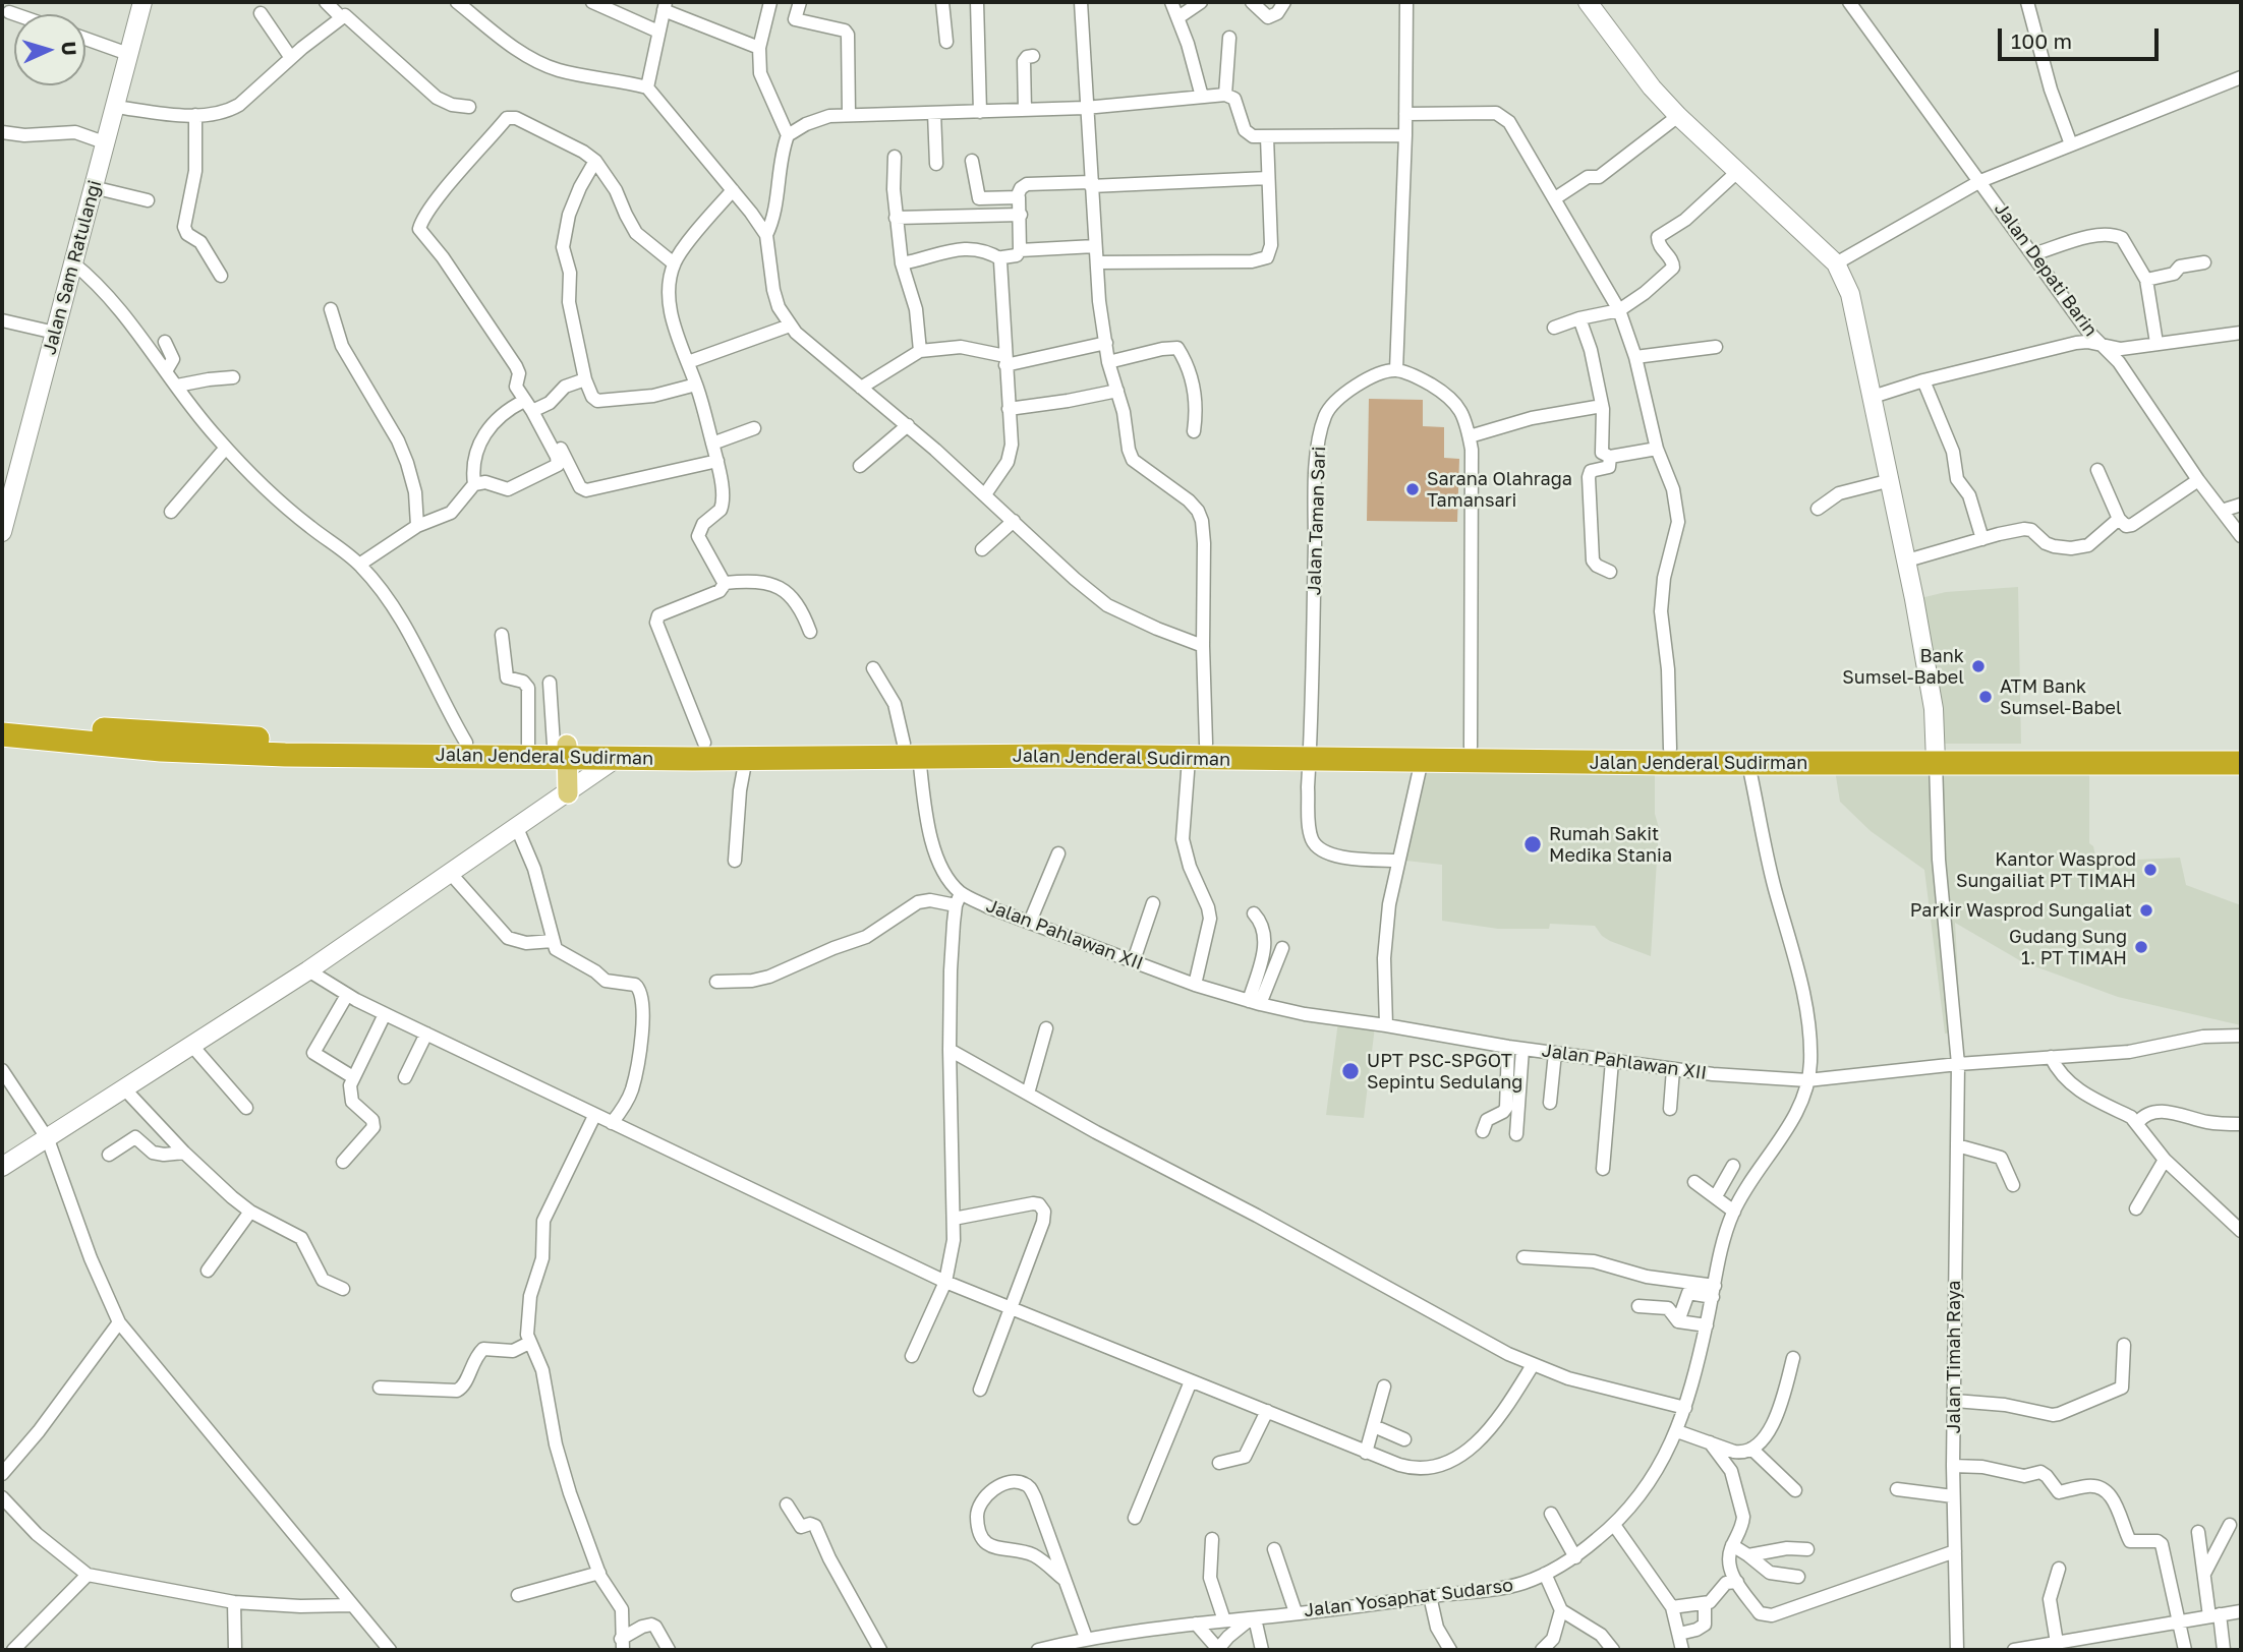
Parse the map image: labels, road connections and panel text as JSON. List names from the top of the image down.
{
  "streets": {
    "highway": ["Jalan Jenderal Sudirman"],
    "main road": ["Jalan Sam Ratulangi"],
    "street": [
      "Jalan Depati Barin",
      "Jalan Taman Sari",
      "Jalan Pahlawan XII",
      "Jalan Timah Raya",
      "Jalan Yosaphat Sudarso"
    ]
  },
  "crossings": [
    ["Jalan Taman Sari", "Jalan Jenderal Sudirman"],
    ["Jalan Jenderal Sudirman", "Jalan Timah Raya"],
    ["Jalan Jenderal Sudirman", "Jalan Yosaphat Sudarso"],
    ["Jalan Pahlawan XII", "Jalan Timah Raya"],
    ["Jalan Pahlawan XII", "Jalan Yosaphat Sudarso"]
  ],
  "places": [
    "Sarana Olahraga Tamansari",
    "Bank Sumsel-Babel",
    "ATM Bank Sumsel-Babel",
    "Rumah Sakit Medika Stania",
    "Kantor Wasprod Sungailiat PT TIMAH",
    "Parkir Wasprod Sungaliat",
    "Gudang Sung 1. PT TIMAH",
    "UPT PSC-SPGOT Sepintu Sedulang"
  ],
  "scale_bar": "100 m",
  "north": "right"
}
